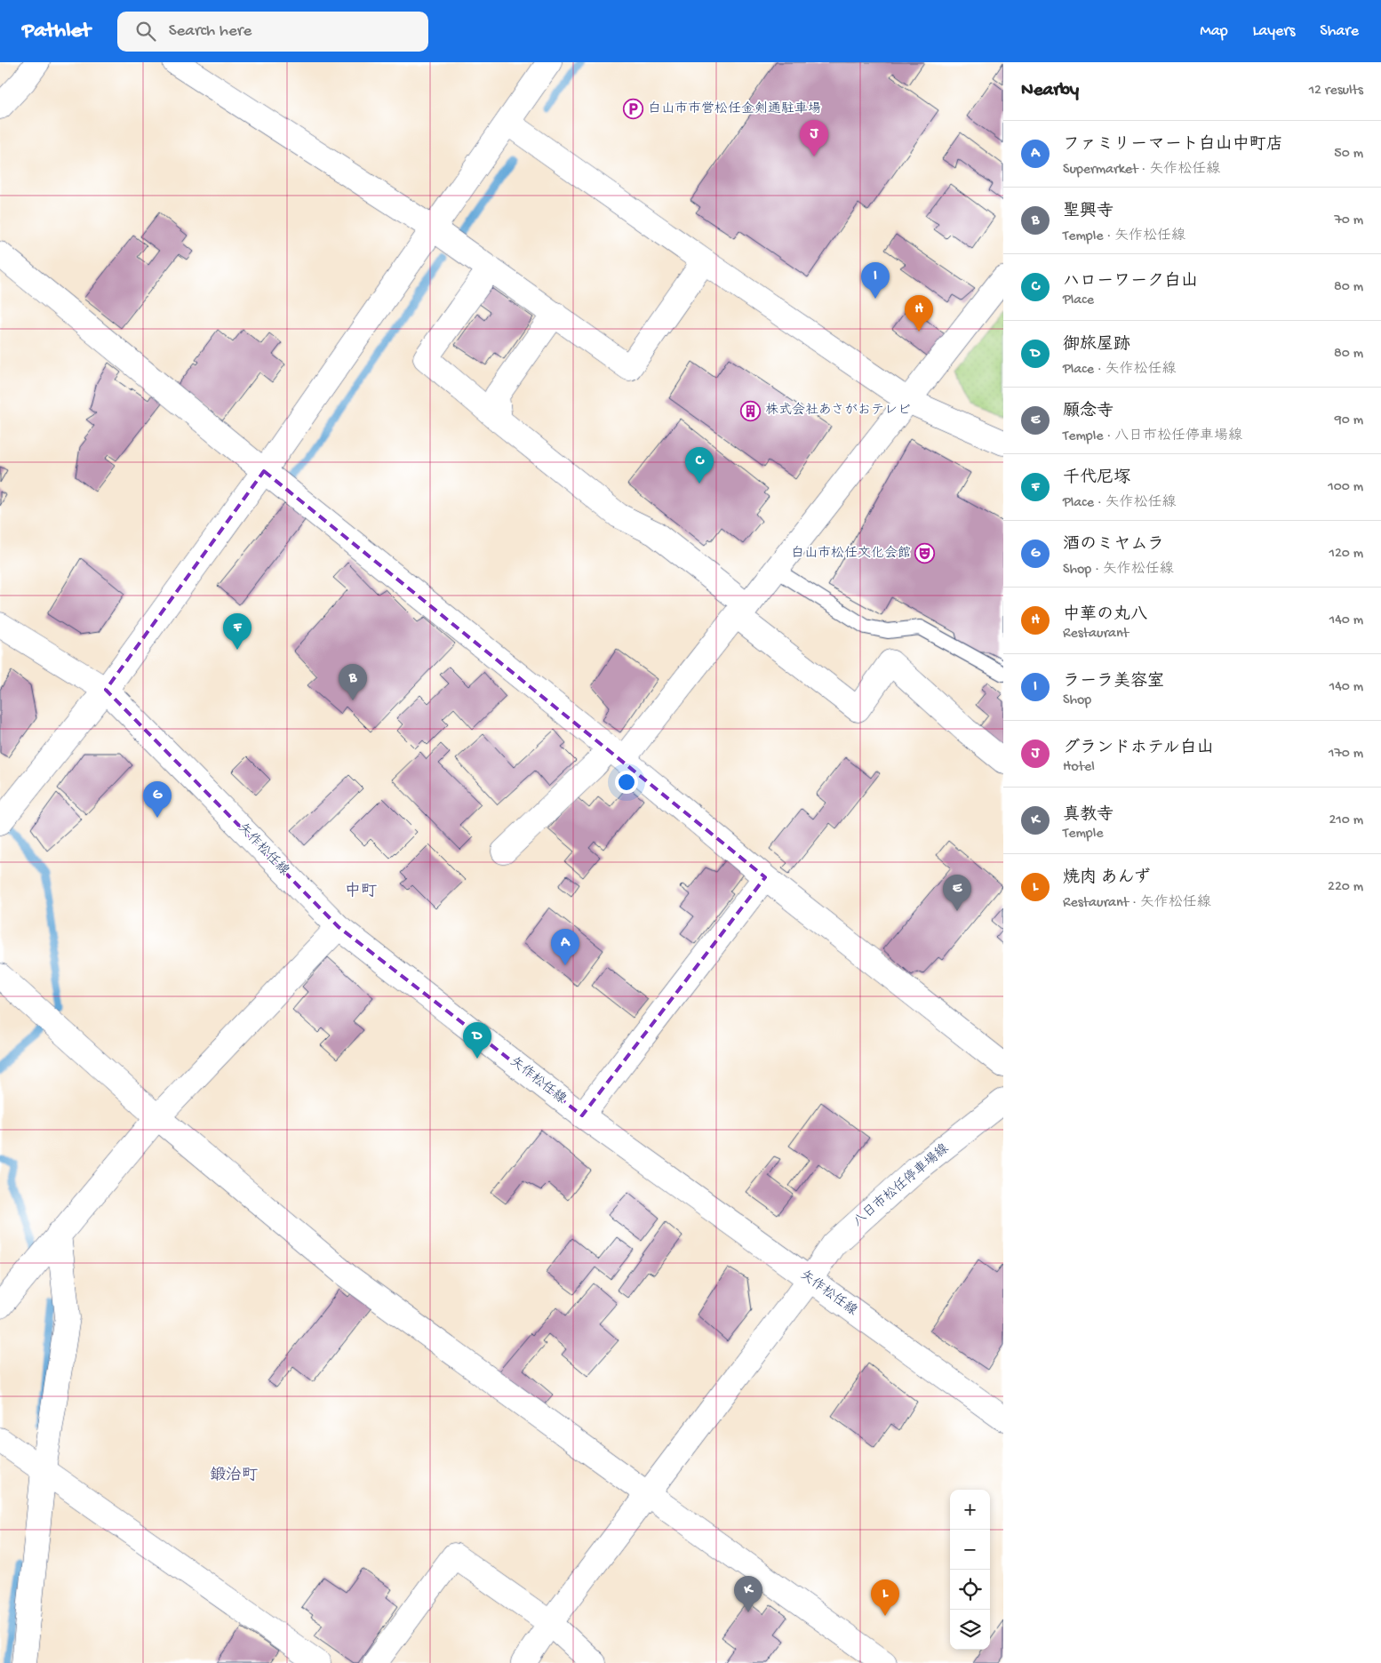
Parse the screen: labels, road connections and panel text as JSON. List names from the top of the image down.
{
  "streets": {
    "street": ["矢作松任線", "八日市松任停車場線"]
  },
  "crossings": [
    ["矢作松任線", "八日市松任停車場線"]
  ],
  "districts": ["中町", "鍛治町"],
  "places": {
    "parking": ["白山市市営松任金剣通駐車場"],
    "building": ["株式会社あさがおテレビ"],
    "theatre": ["白山市松任文化会館"]
  },
  "page": {
    "header": "Pathlet",
    "search": "Search here",
    "nav": ["Map", "Layers", "Share"],
    "heading": ["Nearby", "12 results"],
    "pins": [
      "J",
      "I",
      "H",
      "C",
      "F",
      "B",
      "G",
      "E",
      "A",
      "D",
      "K",
      "L"
    ],
    "list": [
      {
        "mark": "A",
        "name": "ファミリーマート白山中町店",
        "note": "Supermarket · 矢作松任線",
        "value": "50 m"
      },
      {
        "mark": "B",
        "name": "聖興寺",
        "note": "Temple · 矢作松任線",
        "value": "70 m"
      },
      {
        "mark": "C",
        "name": "ハローワーク白山",
        "note": "Place",
        "value": "80 m"
      },
      {
        "mark": "D",
        "name": "御旅屋跡",
        "note": "Place · 矢作松任線",
        "value": "80 m"
      },
      {
        "mark": "E",
        "name": "願念寺",
        "note": "Temple · 八日市松任停車場線",
        "value": "90 m"
      },
      {
        "mark": "F",
        "name": "千代尼塚",
        "note": "Place · 矢作松任線",
        "value": "100 m"
      },
      {
        "mark": "G",
        "name": "酒のミヤムラ",
        "note": "Shop · 矢作松任線",
        "value": "120 m"
      },
      {
        "mark": "H",
        "name": "中華の丸八",
        "note": "Restaurant",
        "value": "140 m"
      },
      {
        "mark": "I",
        "name": "ラーラ美容室",
        "note": "Shop",
        "value": "140 m"
      },
      {
        "mark": "J",
        "name": "グランドホテル白山",
        "note": "Hotel",
        "value": "170 m"
      },
      {
        "mark": "K",
        "name": "真教寺",
        "note": "Temple",
        "value": "210 m"
      },
      {
        "mark": "L",
        "name": "焼肉 あんず",
        "note": "Restaurant · 矢作松任線",
        "value": "220 m"
      }
    ],
    "map_buttons": ["+", "−"]
  }
}
